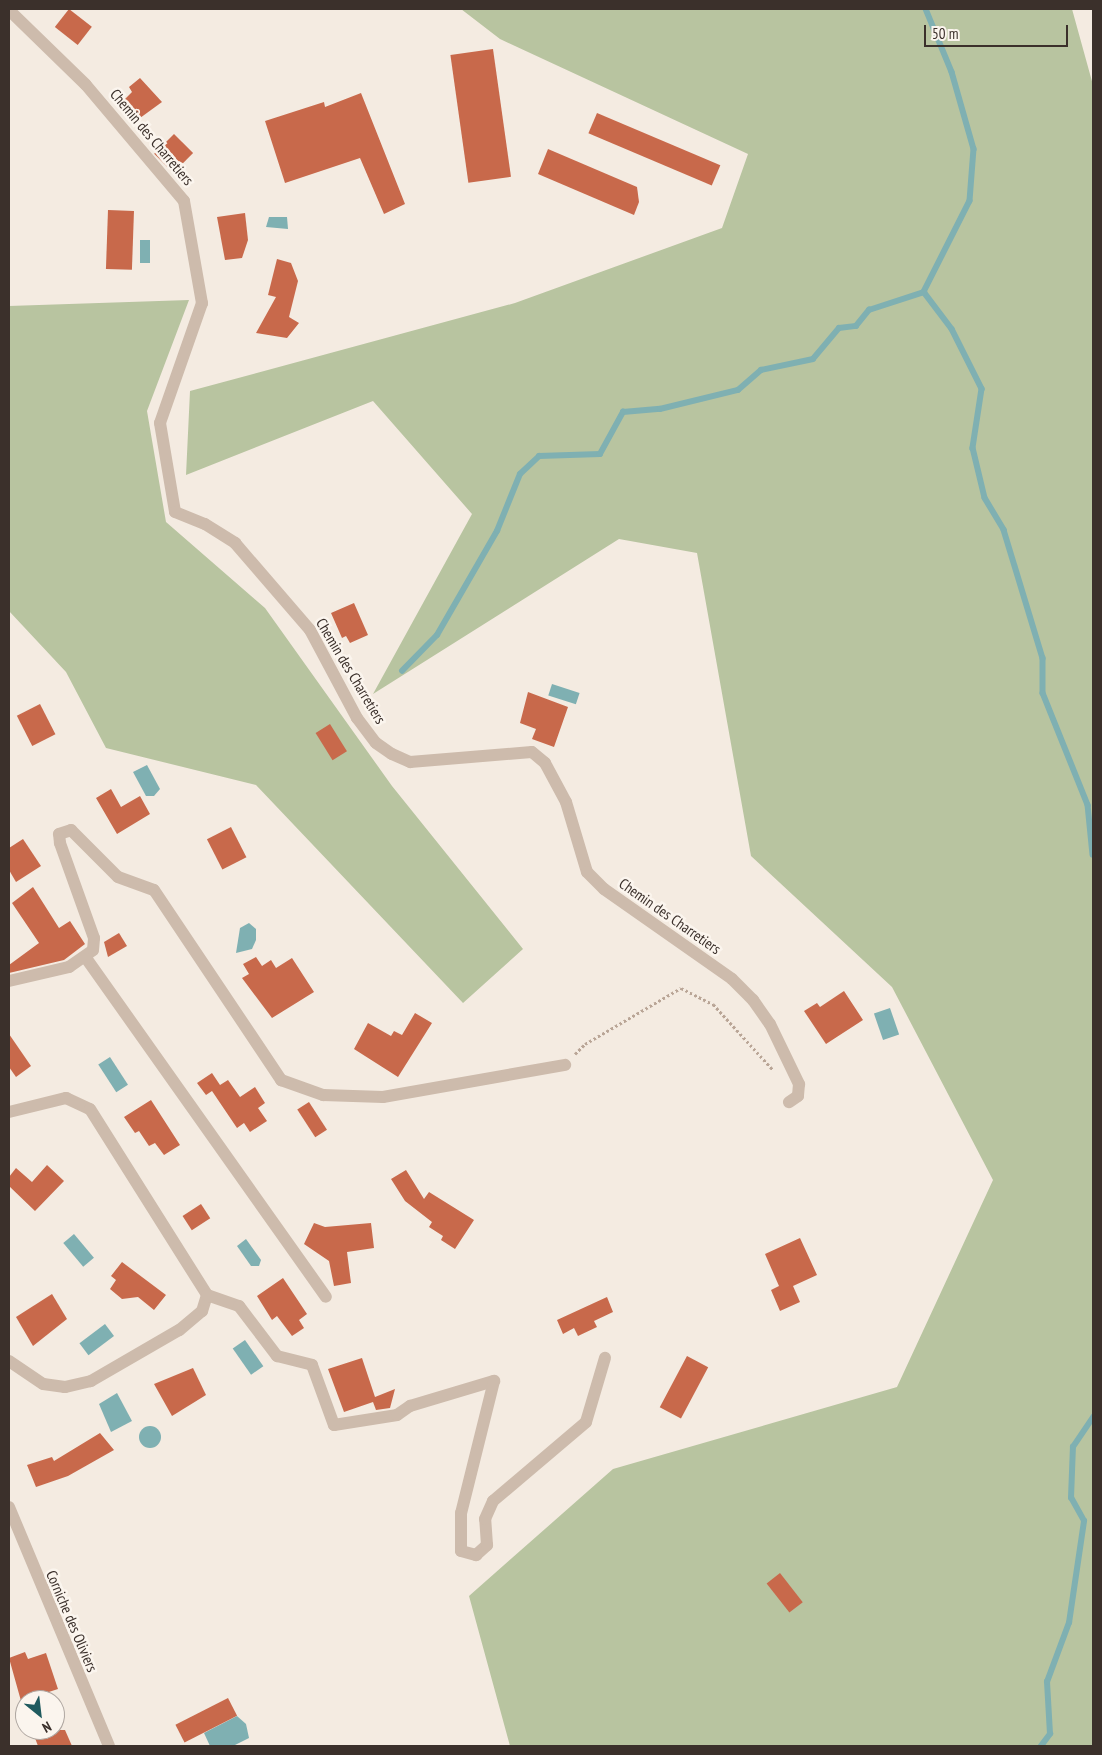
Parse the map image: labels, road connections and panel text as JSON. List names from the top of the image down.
{
  "streets": {
    "street": ["Chemin des Charretiers", "Corniche des Oliviers"]
  },
  "scale_bar": "50 m",
  "north": "bottom right"
}
